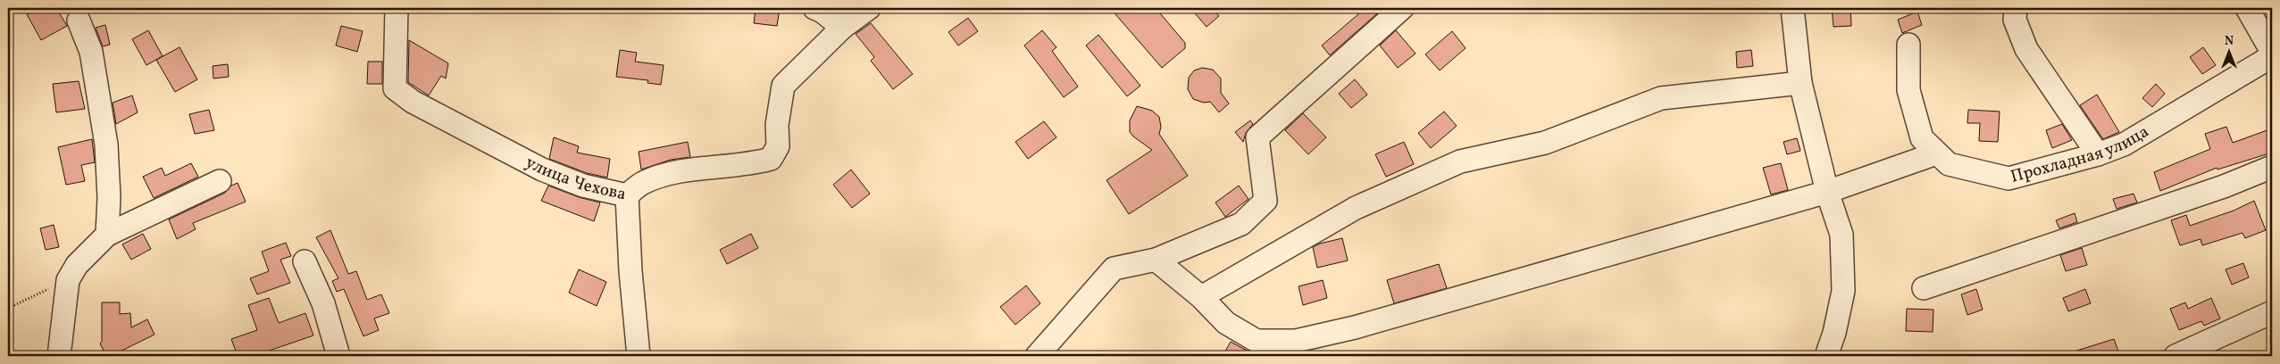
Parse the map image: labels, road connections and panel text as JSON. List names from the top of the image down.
{
  "streets": {
    "street": ["Прохладная улица", "улица Чехова"]
  },
  "north": "top"
}
